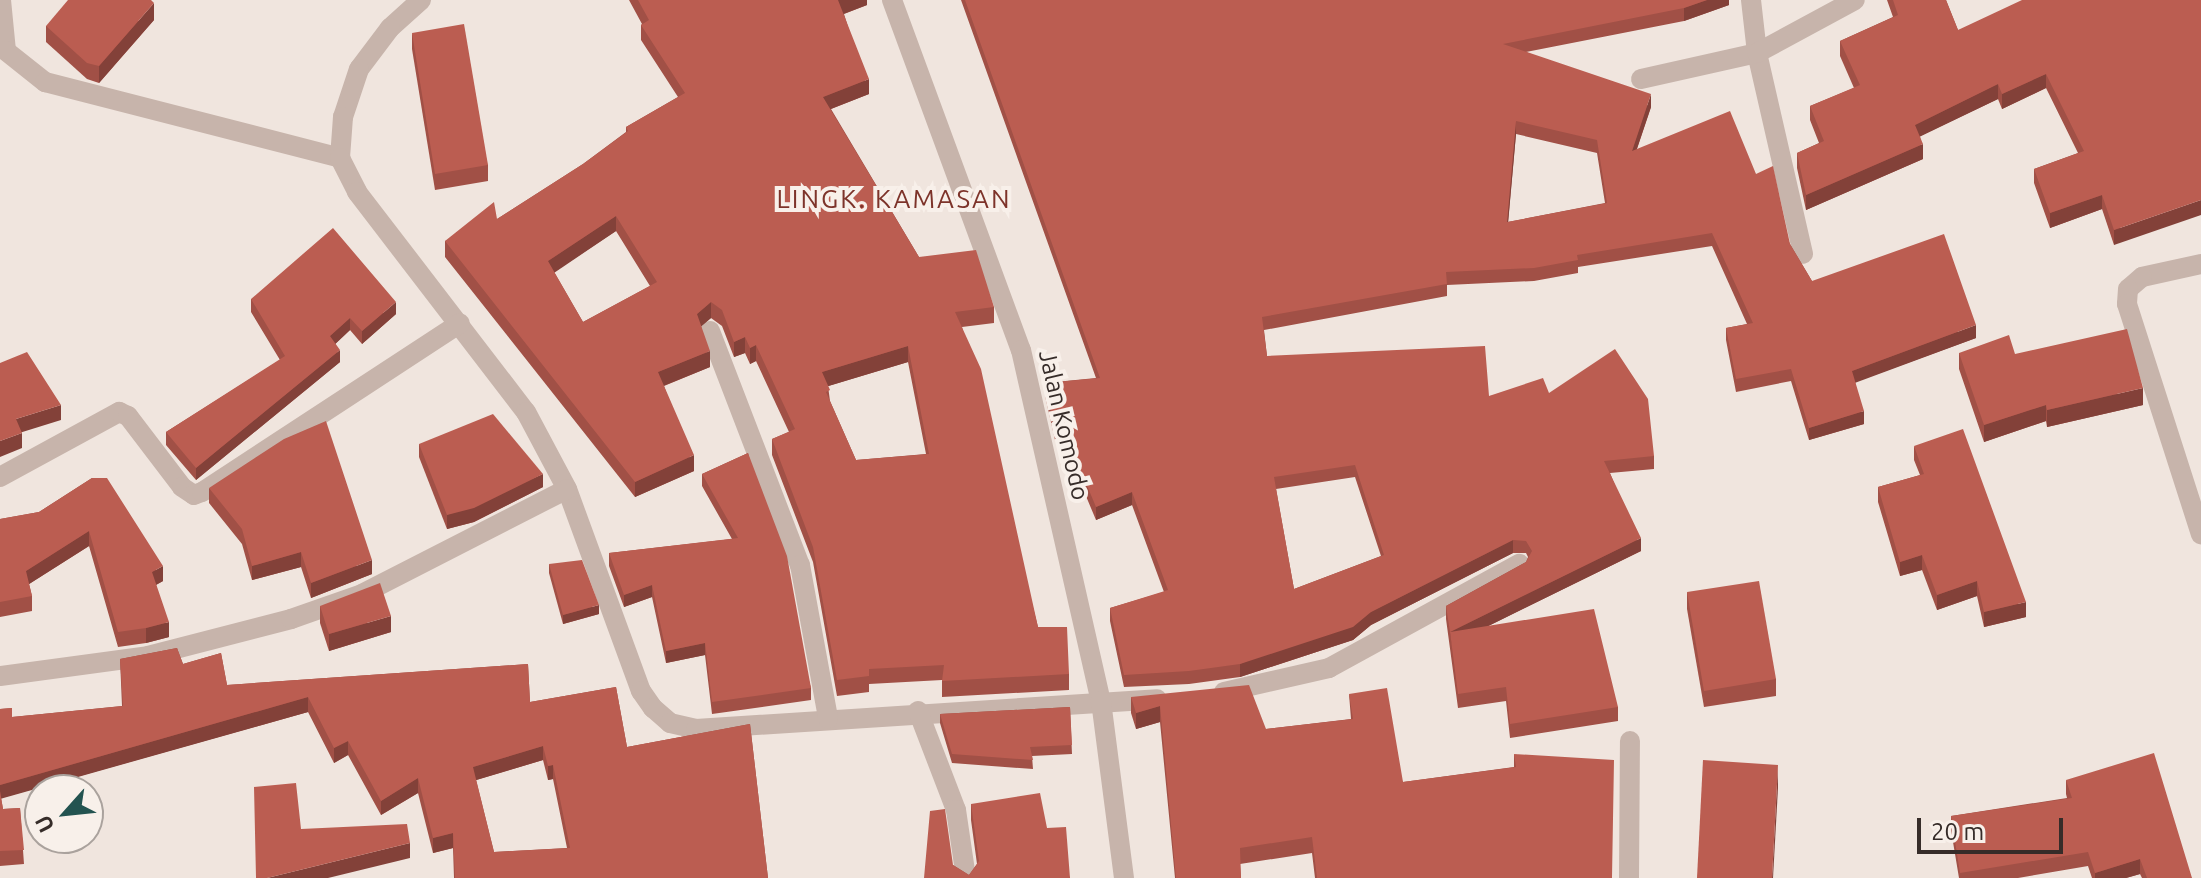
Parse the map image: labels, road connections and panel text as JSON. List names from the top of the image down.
{
  "streets": {
    "street": ["Jalan Komodo"]
  },
  "districts": ["LINGK. KAMASAN"],
  "scale_bar": "20 m",
  "north": "bottom left"
}
